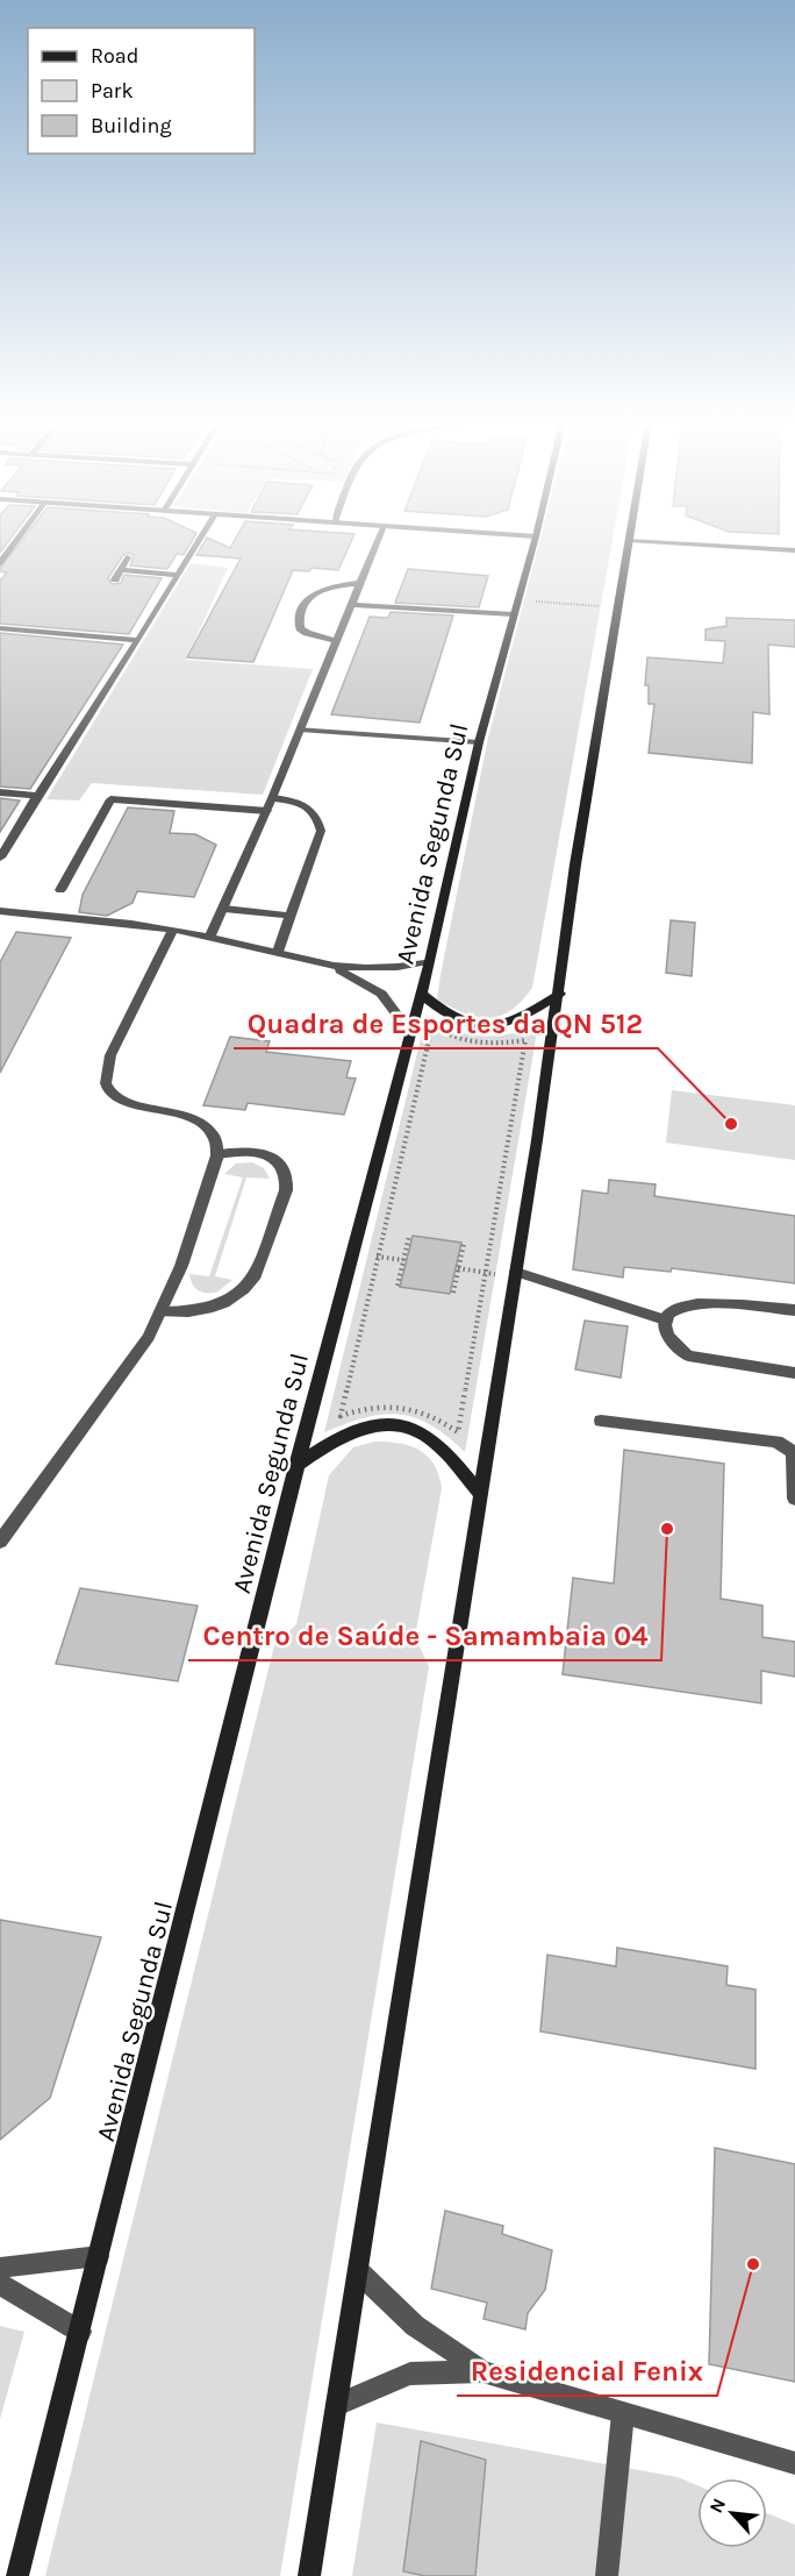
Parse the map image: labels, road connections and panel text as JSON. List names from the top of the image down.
{
  "streets": {
    "main road": ["Avenida Segunda Sul"]
  },
  "places": ["Quadra de Esportes da QN 512", "Centro de Saúde - Samambaia 04", "Residencial Fenix"],
  "legend": ["Road", "Park", "Building"],
  "north": "top left"
}
